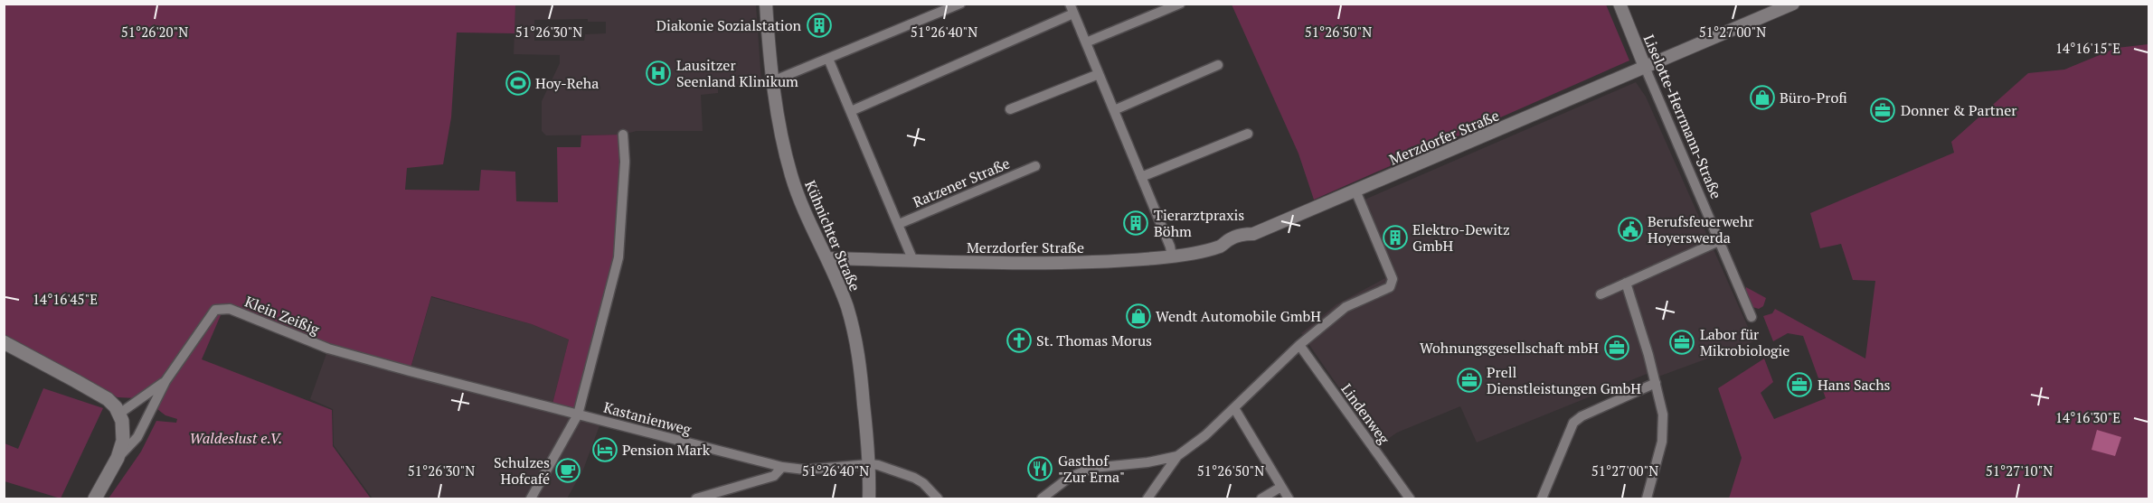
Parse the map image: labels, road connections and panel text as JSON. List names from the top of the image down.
{
  "streets": {
    "street": [
      "Liselotte-Herrmann-Straße",
      "Merzdorfer Straße",
      "Ratzener Straße",
      "Kühnichter Straße",
      "Klein Zeißig",
      "Lindenweg",
      "Kastanienweg"
    ]
  },
  "crossings": [
    ["Liselotte-Herrmann-Straße", "Merzdorfer Straße"],
    ["Merzdorfer Straße", "Ratzener Straße"],
    ["Merzdorfer Straße", "Kühnichter Straße"],
    ["Kühnichter Straße", "Kastanienweg"],
    ["Klein Zeißig", "Kastanienweg"]
  ],
  "parks": ["Waldeslust e.V."],
  "places": {
    "building": ["Diakonie Sozialstation", "Tierarztpraxis Böhm", "Elektro-Dewitz GmbH"],
    "hospital": ["Lausitzer Seenland Klinikum"],
    "sports": ["Hoy-Reha"],
    "shop": ["Büro-Profi", "Wendt Automobile GmbH"],
    "office": [
      "Donner & Partner",
      "Labor für Mikrobiologie",
      "Wohnungsgesellschaft mbH",
      "Prell Dienstleistungen GmbH",
      "Hans Sachs"
    ],
    "public building": ["Berufsfeuerwehr Hoyerswerda"],
    "church": ["St. Thomas Morus"],
    "hotel": ["Pension Mark"],
    "restaurant": ["Gasthof \"Zur Erna\""],
    "cafe": ["Schulzes Hofcafé"]
  },
  "coordinates": [
    "51°26'20\"N",
    "51°26'30\"N",
    "51°26'40\"N",
    "51°26'50\"N",
    "51°27'00\"N",
    "14°16'15\"E",
    "14°16'45\"E",
    "14°16'30\"E",
    "51°27'10\"N"
  ]
}
